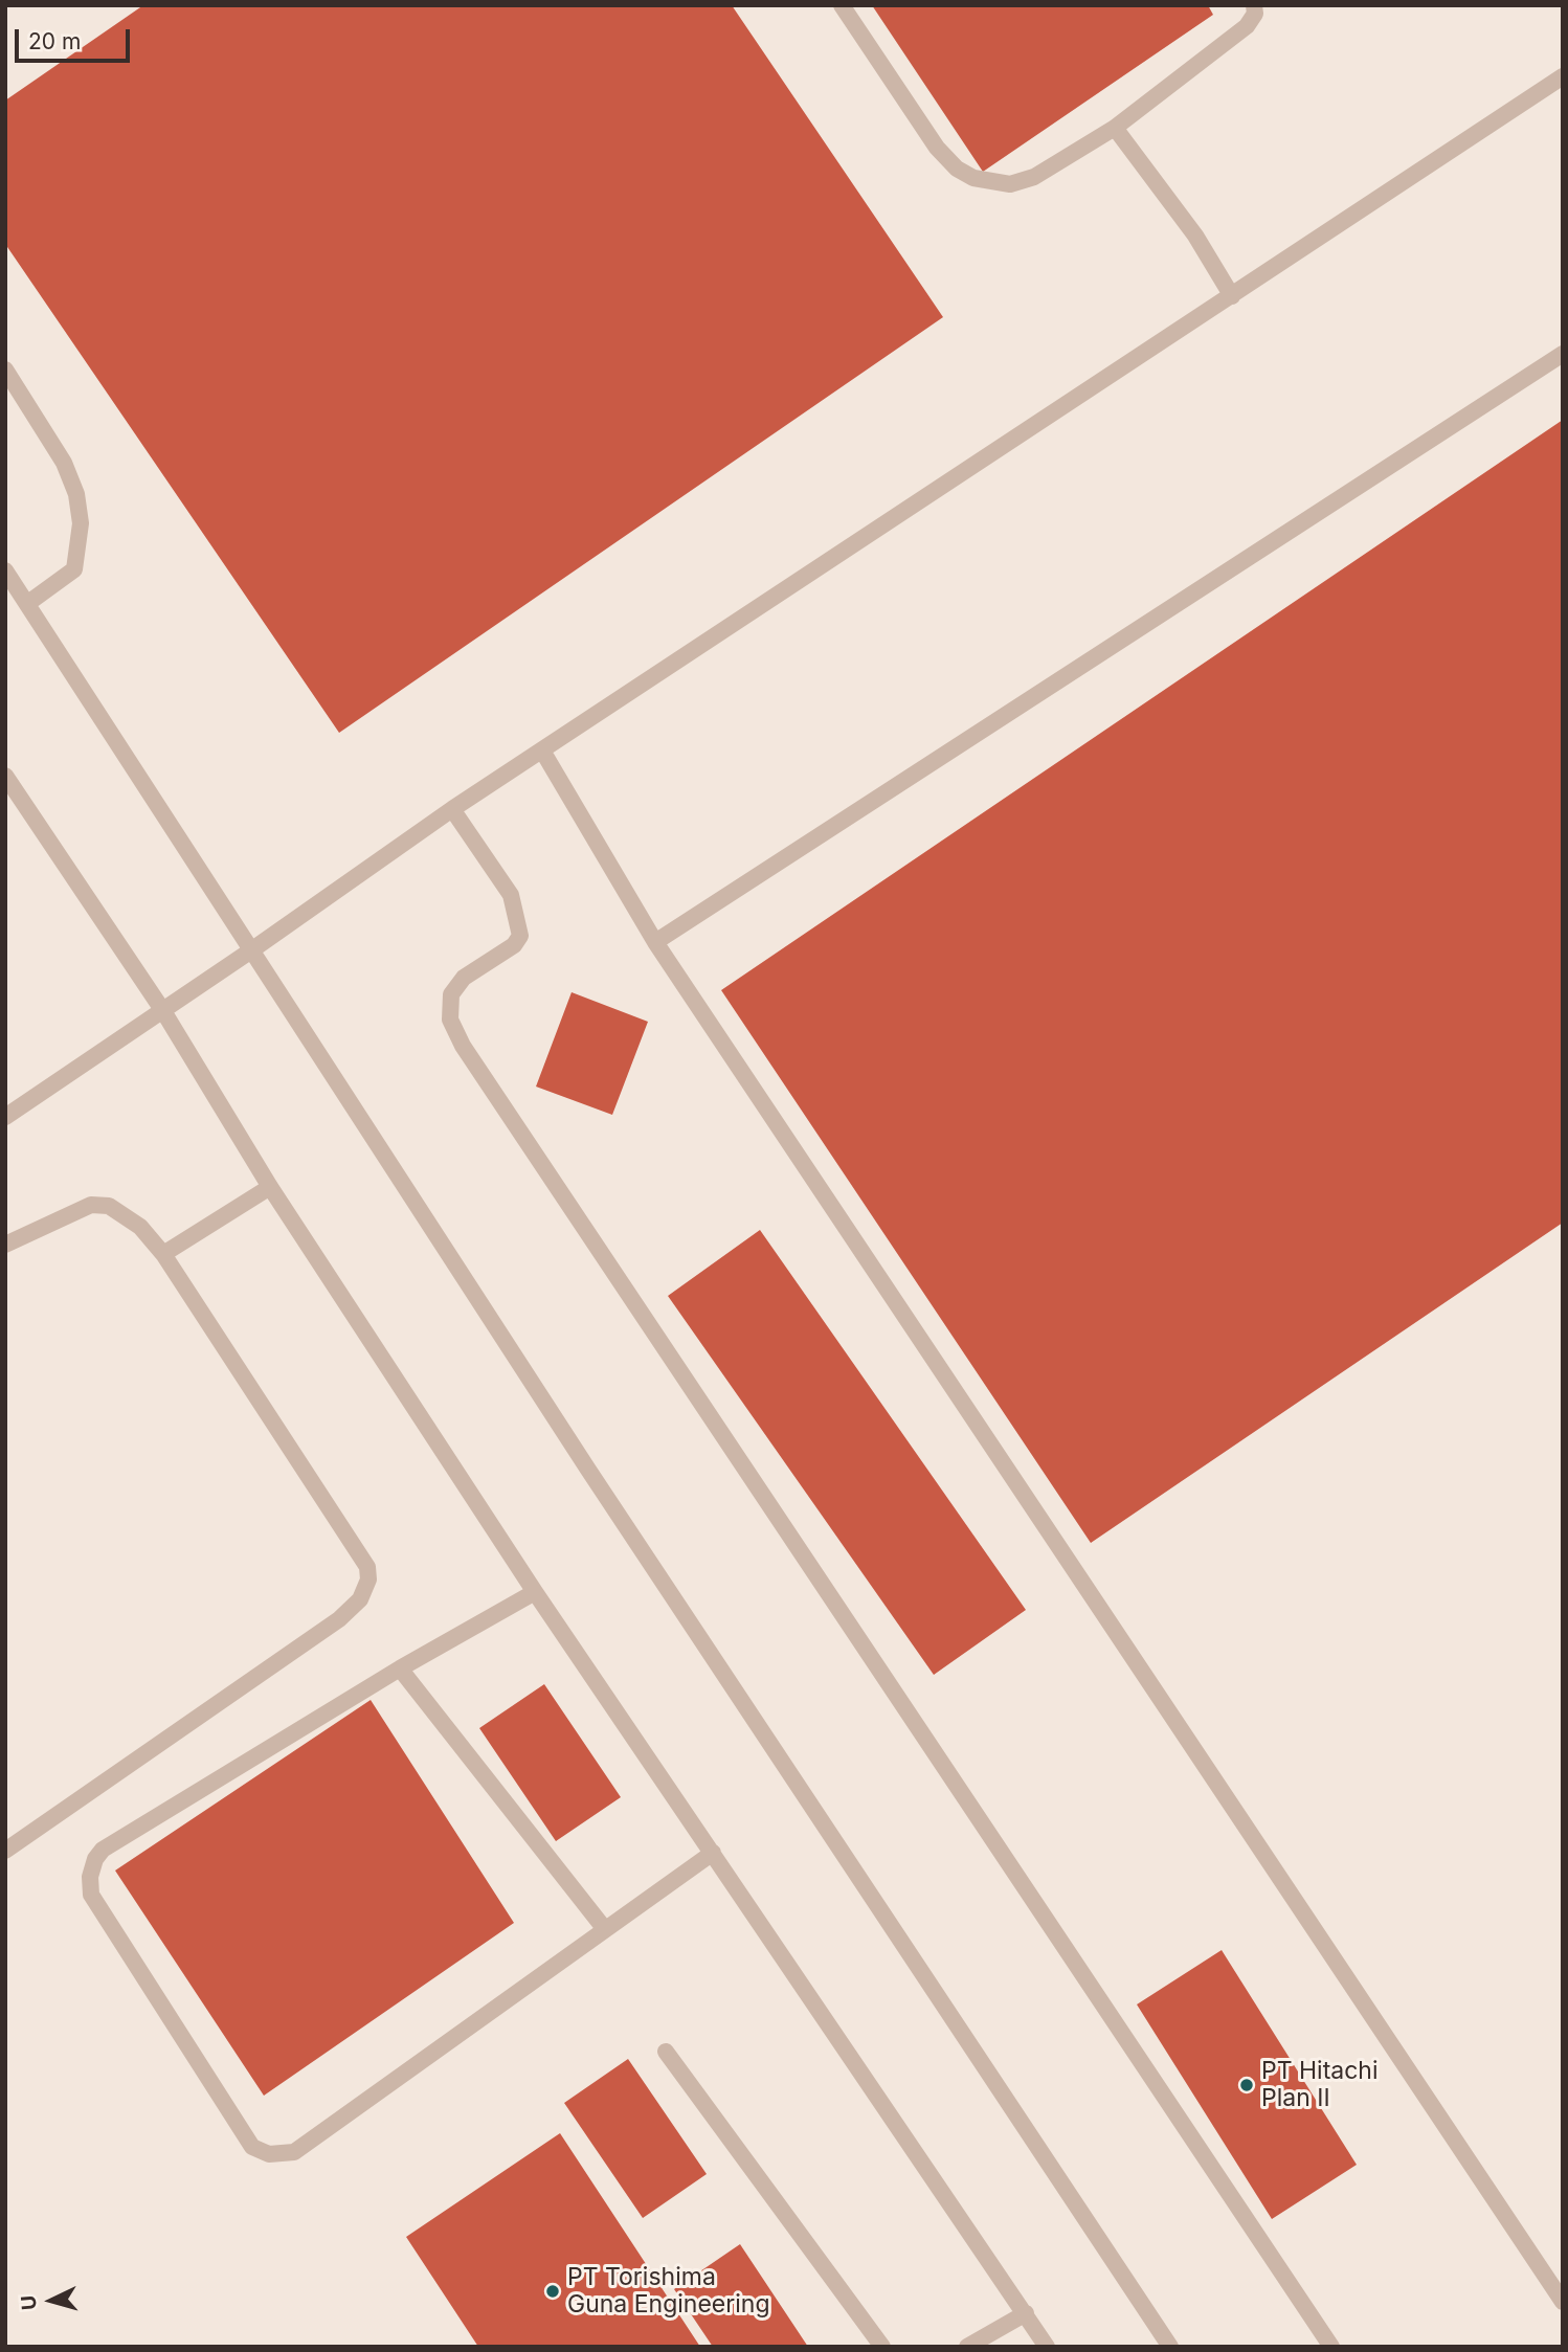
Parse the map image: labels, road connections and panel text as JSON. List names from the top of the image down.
{
  "places": ["PT Hitachi Plan II", "PT Torishima Guna Engineering"],
  "scale_bar": "20 m",
  "north": "left"
}
